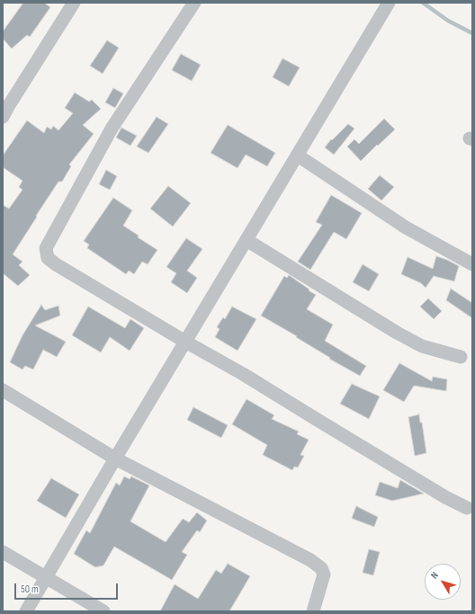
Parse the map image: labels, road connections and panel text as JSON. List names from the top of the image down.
{
  "scale_bar": "50 m",
  "north": "top left"
}
